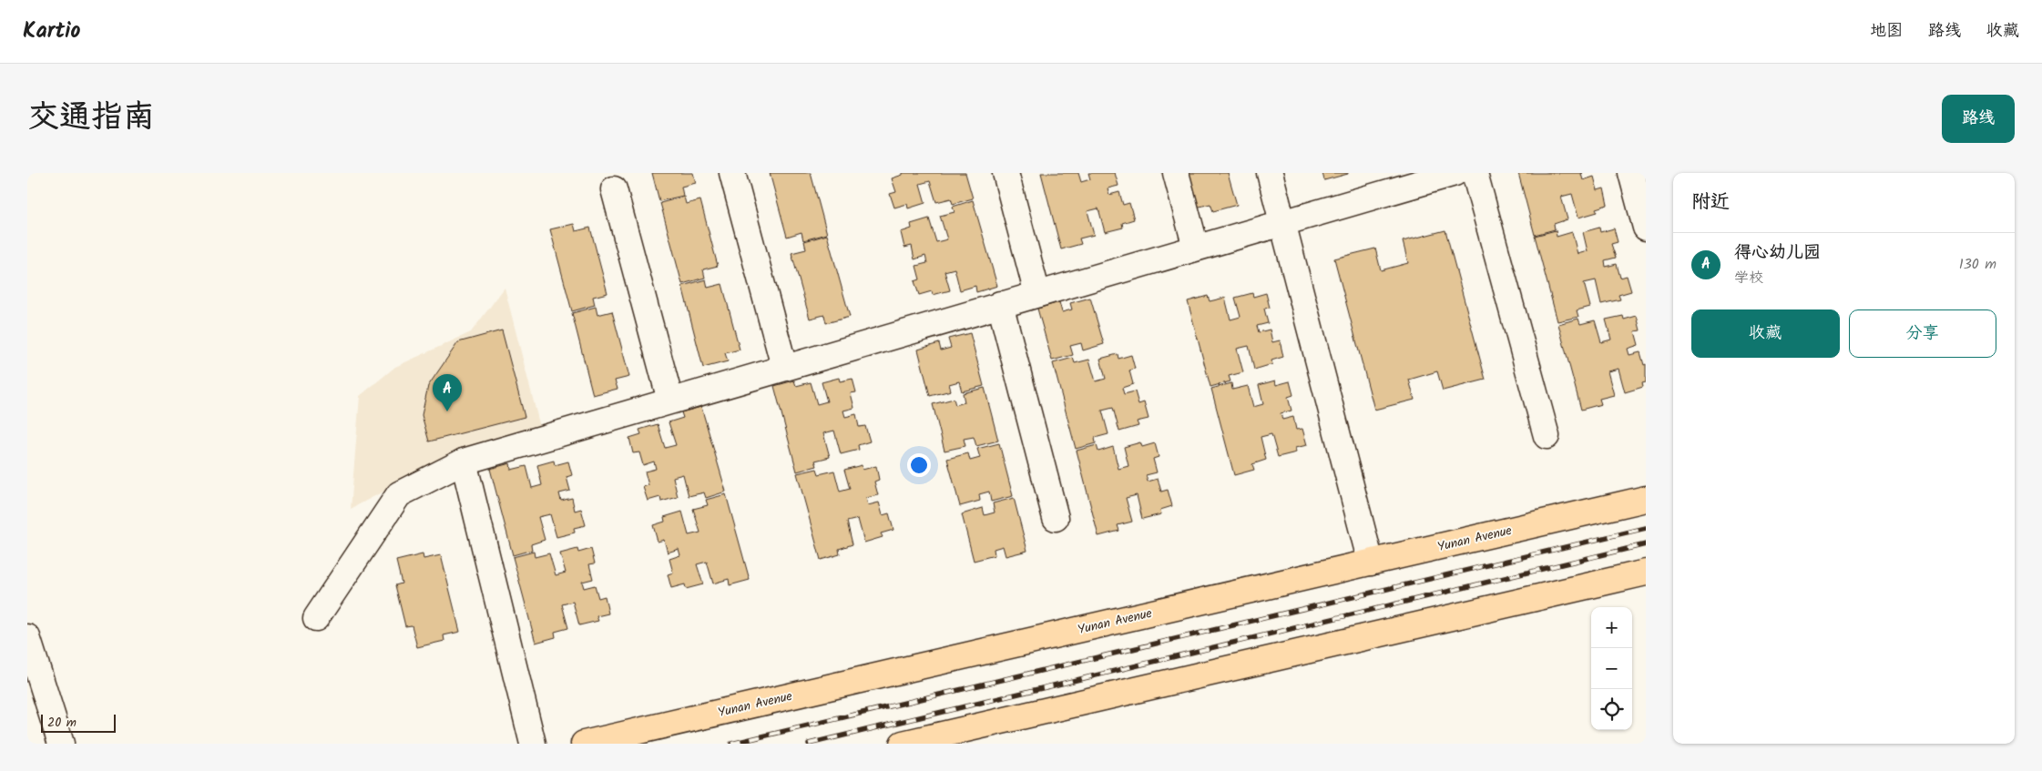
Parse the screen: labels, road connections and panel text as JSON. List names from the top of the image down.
{
  "streets": {
    "highway": ["Yunan Avenue"]
  },
  "scale_bar": "20 m",
  "page": {
    "header": "Kartio",
    "nav": ["地图", "路线", "收藏"],
    "title": "交通指南",
    "buttons": [
      "路线",
      ["收藏", "分享"]
    ],
    "heading": "附近",
    "list": [
      {
        "mark": "A",
        "name": "得心幼儿园",
        "note": "学校",
        "value": "130 m"
      }
    ],
    "pins": "A",
    "map_buttons": ["+", "−"],
    "scale": "20 m"
  }
}
